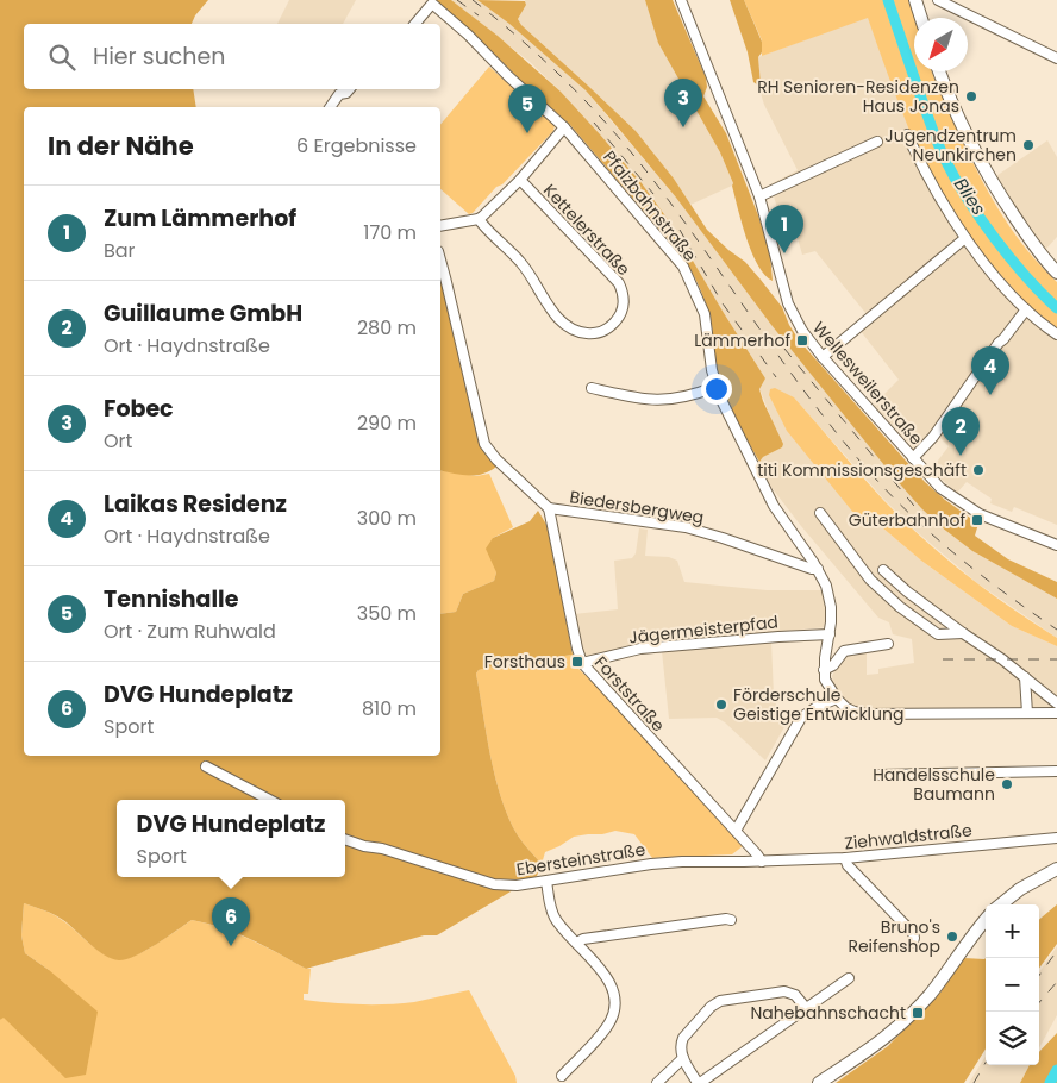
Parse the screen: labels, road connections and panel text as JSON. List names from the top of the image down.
{
  "streets": {
    "street": [
      "Pfalzbahnstraße",
      "Kettelerstraße",
      "Wellesweilerstraße",
      "Biedersbergweg",
      "Jägermeisterpfad",
      "Forststraße",
      "Ziehwaldstraße",
      "Ebersteinstraße"
    ]
  },
  "crossings": [
    ["Pfalzbahnstraße", "Biedersbergweg"],
    ["Pfalzbahnstraße", "Jägermeisterpfad"],
    ["Biedersbergweg", "Forststraße"],
    ["Jägermeisterpfad", "Forststraße"],
    ["Forststraße", "Ziehwaldstraße"],
    ["Forststraße", "Ebersteinstraße"],
    ["Ziehwaldstraße", "Ebersteinstraße"]
  ],
  "water": ["Blies"],
  "places": {
    "other": [
      "RH Senioren-Residenzen Haus Jonas",
      "Jugendzentrum Neunkirchen",
      "titi Kommissionsgeschäft",
      "Förderschule Geistige Entwicklung",
      "Handelsschule Baumann",
      "Bruno's Reifenshop"
    ],
    "transit": [
      "Lämmerhof",
      "Güterbahnhof",
      "Forsthaus",
      "Nahebahnschacht"
    ]
  },
  "north": "bottom left",
  "page": {
    "search": "Hier suchen",
    "pins": [
      "3",
      "5",
      "1",
      "4",
      "2",
      "6"
    ],
    "heading": ["In der Nähe", "6 Ergebnisse"],
    "list": [
      {
        "mark": "1",
        "name": "Zum Lämmerhof",
        "note": "Bar",
        "value": "170 m"
      },
      {
        "mark": "2",
        "name": "Guillaume GmbH",
        "note": "Ort · Haydnstraße",
        "value": "280 m"
      },
      {
        "mark": "3",
        "name": "Fobec",
        "note": "Ort",
        "value": "290 m"
      },
      {
        "mark": "4",
        "name": "Laikas Residenz",
        "note": "Ort · Haydnstraße",
        "value": "300 m"
      },
      {
        "mark": "5",
        "name": "Tennishalle",
        "note": "Ort · Zum Ruhwald",
        "value": "350 m"
      },
      {
        "mark": "6",
        "name": "DVG Hundeplatz",
        "note": "Sport",
        "value": "810 m"
      }
    ],
    "popup": ["DVG Hundeplatz", "Sport"],
    "map_buttons": ["+", "−"]
  }
}
